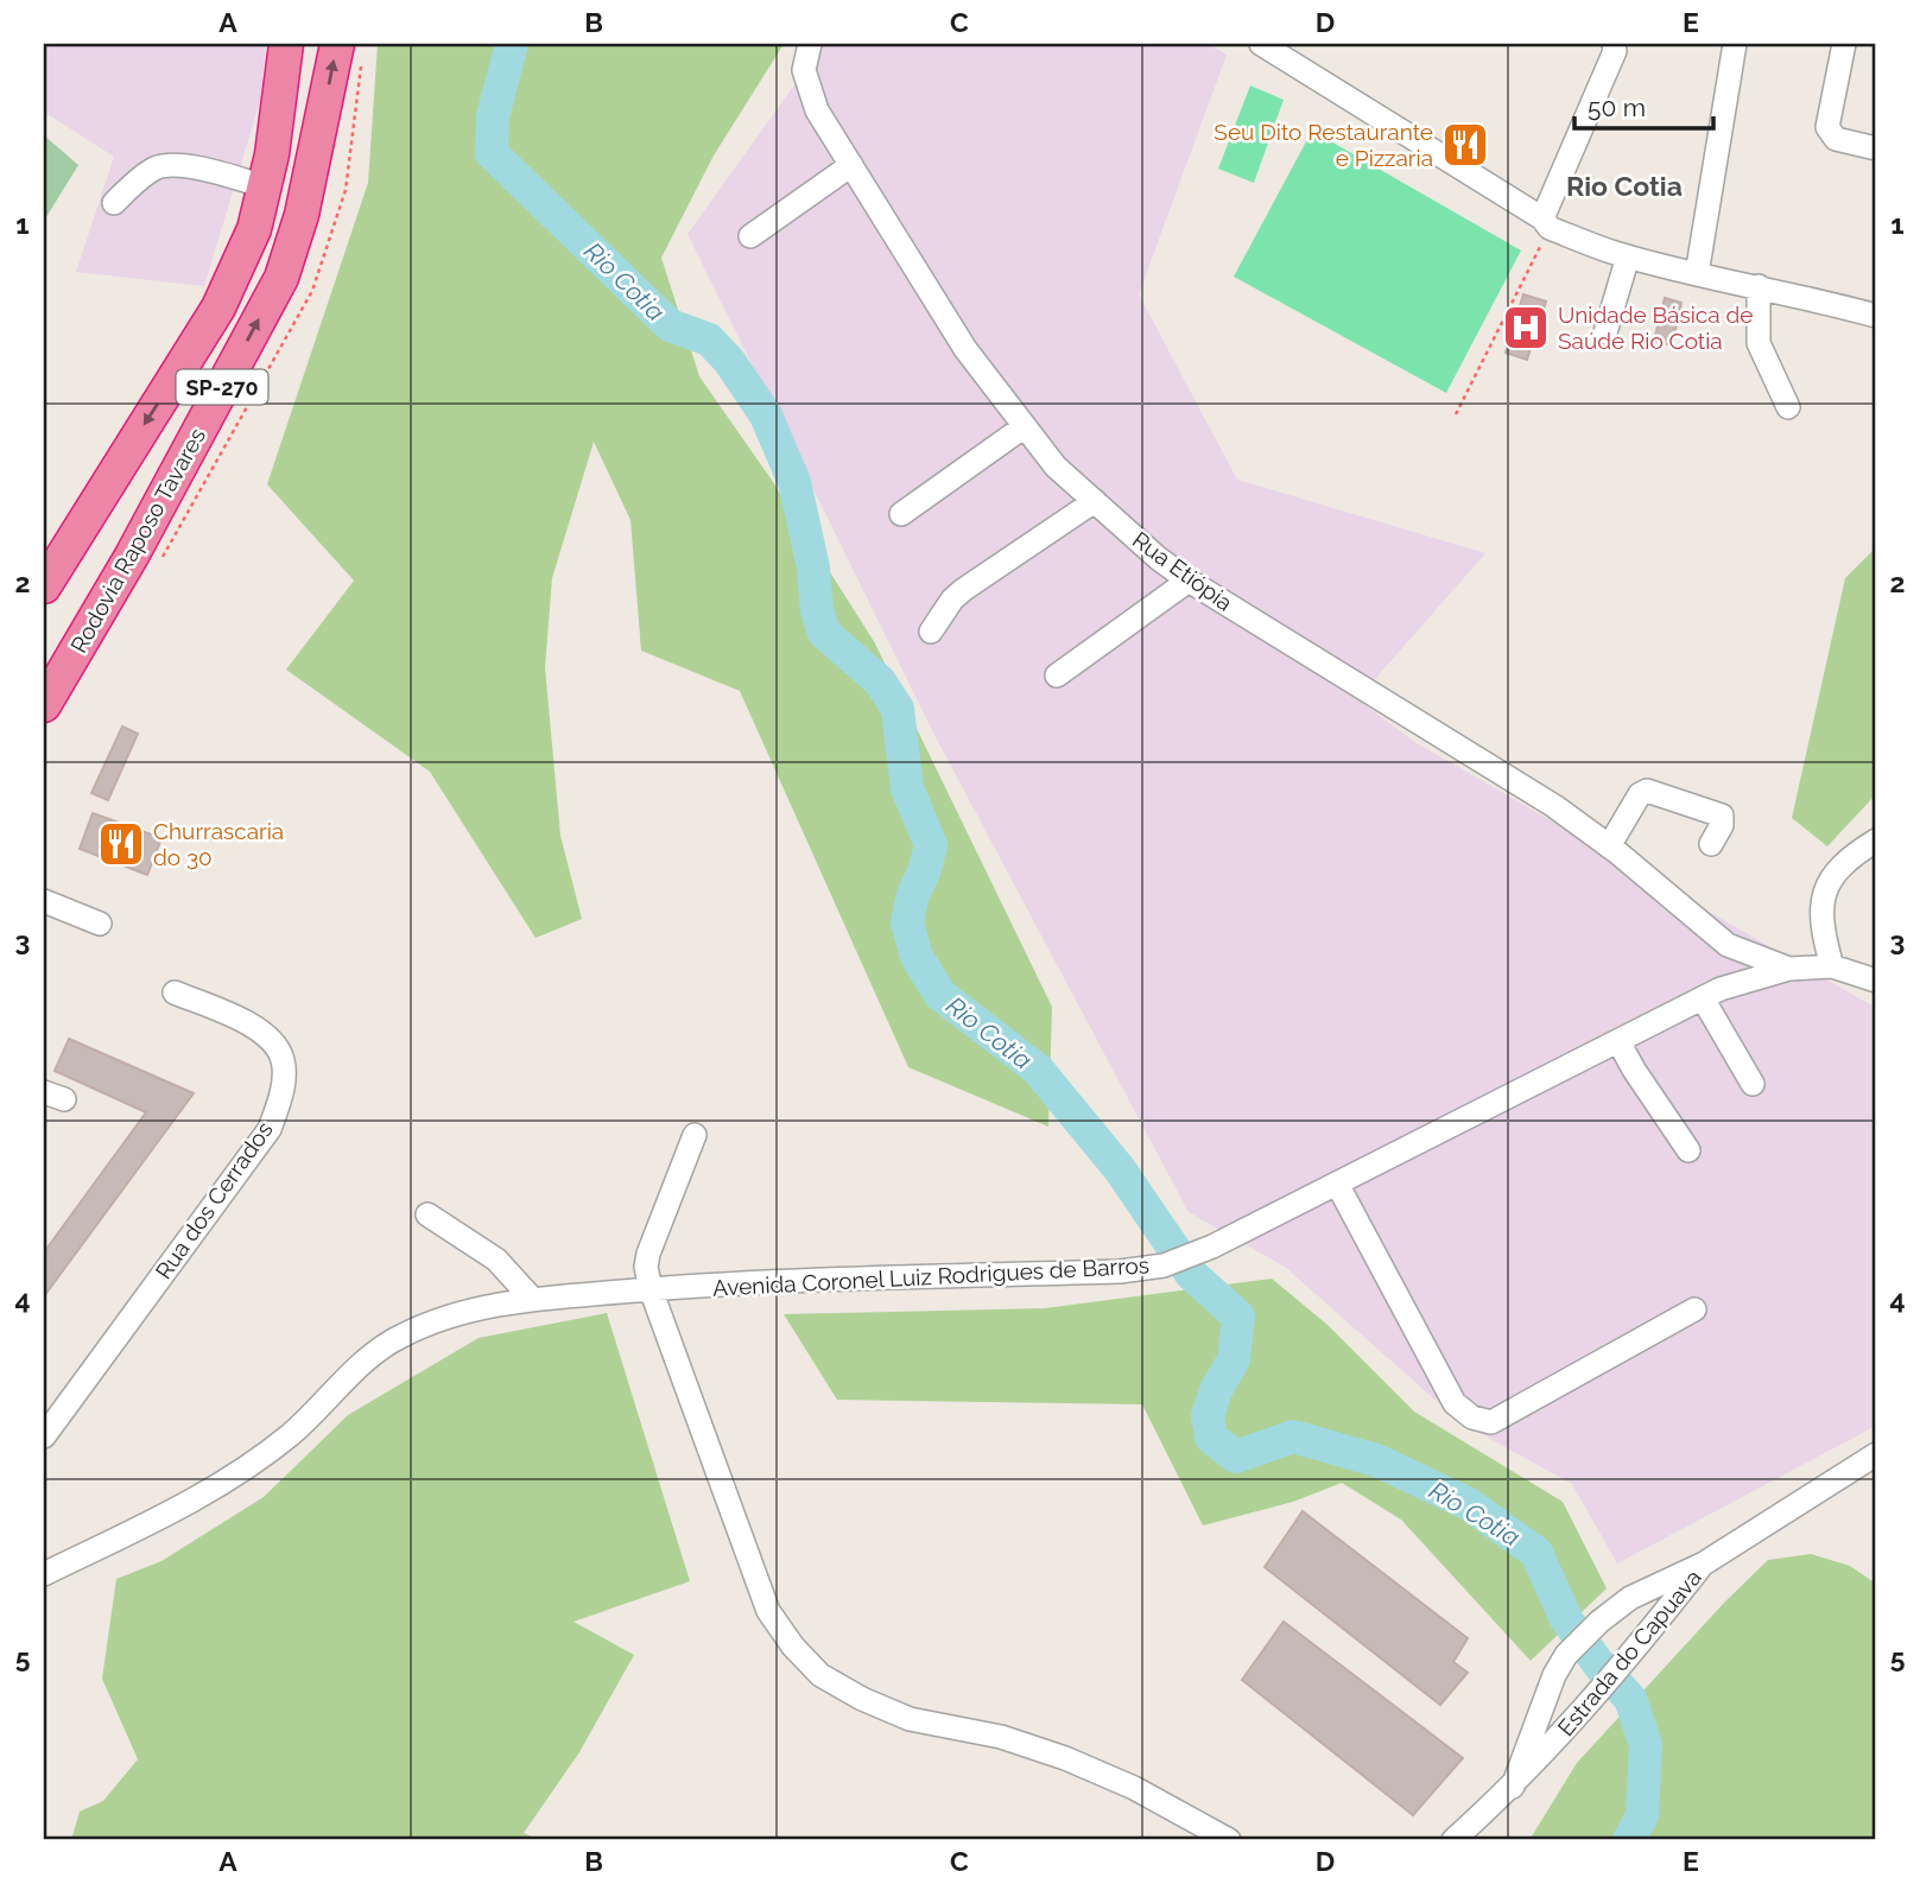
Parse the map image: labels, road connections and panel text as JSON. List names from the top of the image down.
{
  "streets": {
    "highway": ["SP-270", "Rodovia Raposo Tavares"],
    "street": [
      "Rua Etiópia",
      "Rua dos Cerrados",
      "Avenida Coronel Luiz Rodrigues de Barros",
      "Estrada do Capuava"
    ]
  },
  "crossings": [
    ["Rua Etiópia", "Avenida Coronel Luiz Rodrigues de Barros"]
  ],
  "districts": ["Rio Cotia"],
  "water": ["Rio Cotia"],
  "places": {
    "restaurant": ["Seu Dito Restaurante e Pizzaria", "Churrascaria do 30"],
    "hospital": ["Unidade Básica de Saúde Rio Cotia"]
  },
  "scale_bar": "50 m",
  "grid": {
    "columns": [
      "A",
      "B",
      "C",
      "D",
      "E"
    ],
    "rows": [
      "1",
      "2",
      "3",
      "4",
      "5"
    ]
  }
}
